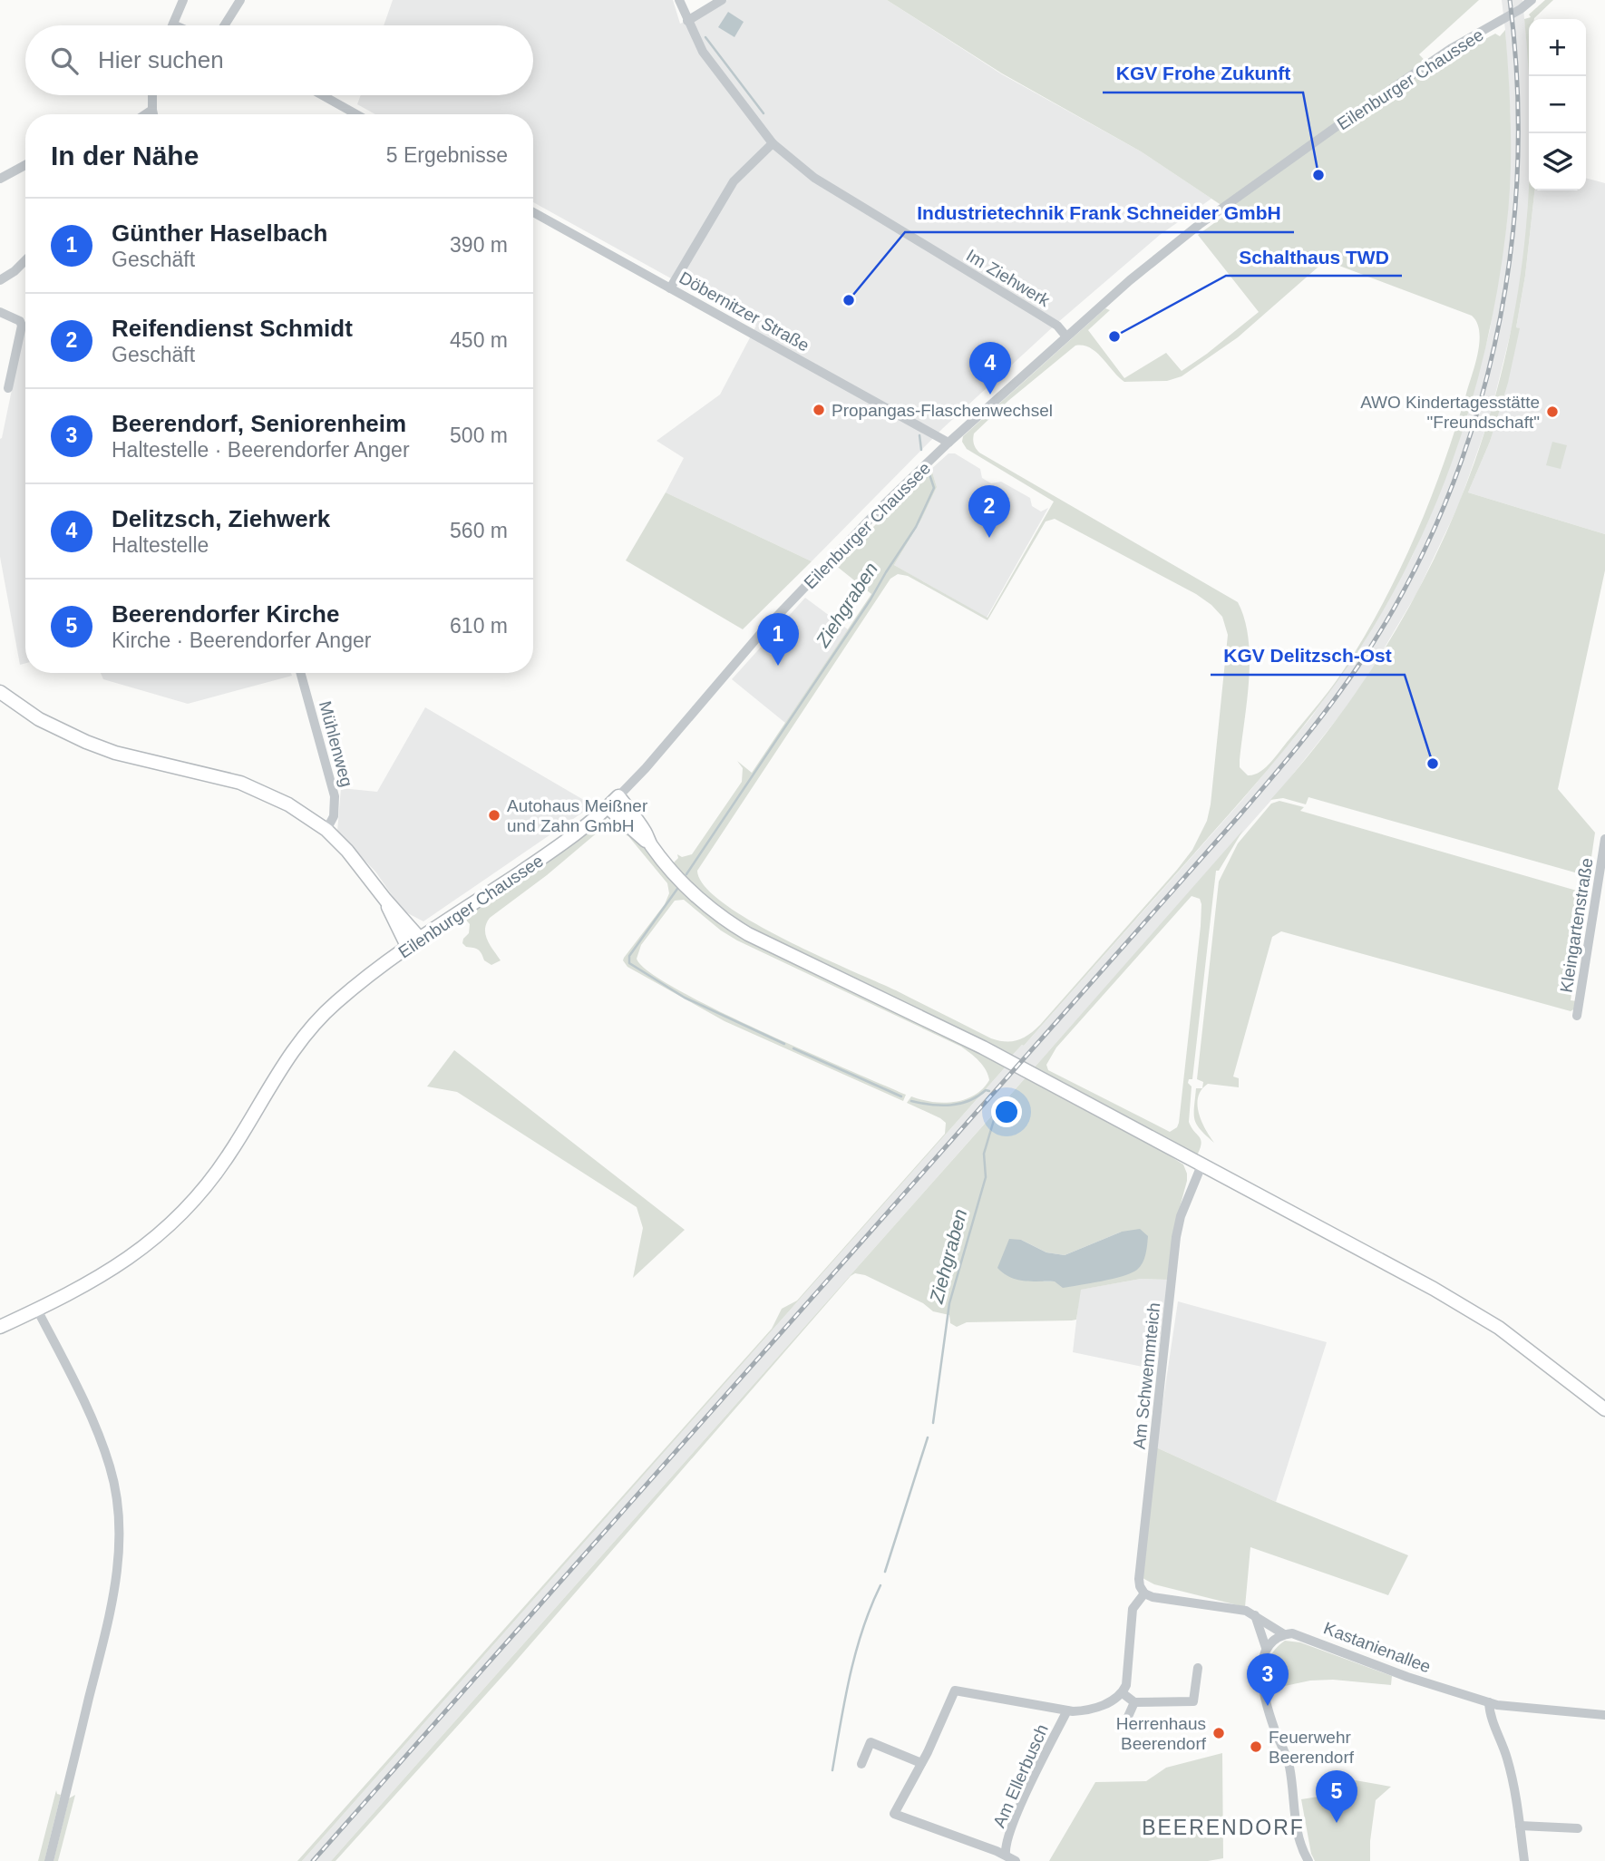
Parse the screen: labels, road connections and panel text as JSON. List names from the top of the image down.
{
  "streets": {
    "main road": ["Eilenburger Chaussee"],
    "street": [
      "Im Ziehwerk",
      "Döbernitzer Straße",
      "Mühlenweg",
      "Kleingartenstraße",
      "Am Schwemmteich",
      "Kastanienallee",
      "Am Ellerbusch"
    ]
  },
  "crossings": [
    ["Eilenburger Chaussee", "Im Ziehwerk"],
    ["Eilenburger Chaussee", "Döbernitzer Straße"],
    ["Am Schwemmteich", "Kastanienallee"]
  ],
  "districts": ["BEERENDORF"],
  "water": ["Ziehgraben"],
  "places": [
    "KGV Frohe Zukunft",
    "Industrietechnik Frank Schneider GmbH",
    "Schalthaus TWD",
    "Propangas-Flaschenwechsel",
    "AWO Kindertagesstätte \"Freundschaft\"",
    "KGV Delitzsch-Ost",
    "Autohaus Meißner und Zahn GmbH",
    "Herrenhaus Beerendorf",
    "Feuerwehr Beerendorf"
  ],
  "page": {
    "map_buttons": ["+", "−"],
    "search": "Hier suchen",
    "heading": ["In der Nähe", "5 Ergebnisse"],
    "list": [
      {
        "mark": "1",
        "name": "Günther Haselbach",
        "note": "Geschäft",
        "value": "390 m"
      },
      {
        "mark": "2",
        "name": "Reifendienst Schmidt",
        "note": "Geschäft",
        "value": "450 m"
      },
      {
        "mark": "3",
        "name": "Beerendorf, Seniorenheim",
        "note": "Haltestelle · Beerendorfer Anger",
        "value": "500 m"
      },
      {
        "mark": "4",
        "name": "Delitzsch, Ziehwerk",
        "note": "Haltestelle",
        "value": "560 m"
      },
      {
        "mark": "5",
        "name": "Beerendorfer Kirche",
        "note": "Kirche · Beerendorfer Anger",
        "value": "610 m"
      }
    ],
    "pins": [
      "4",
      "2",
      "1",
      "3",
      "5"
    ]
  }
}
